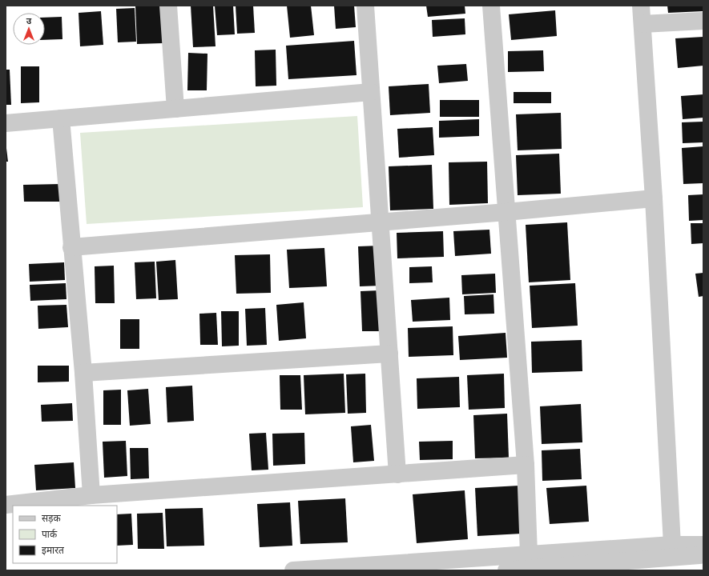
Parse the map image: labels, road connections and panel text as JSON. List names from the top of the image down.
{
  "legend": ["सड़क", "पार्क", "इमारत"],
  "north": "top"
}
